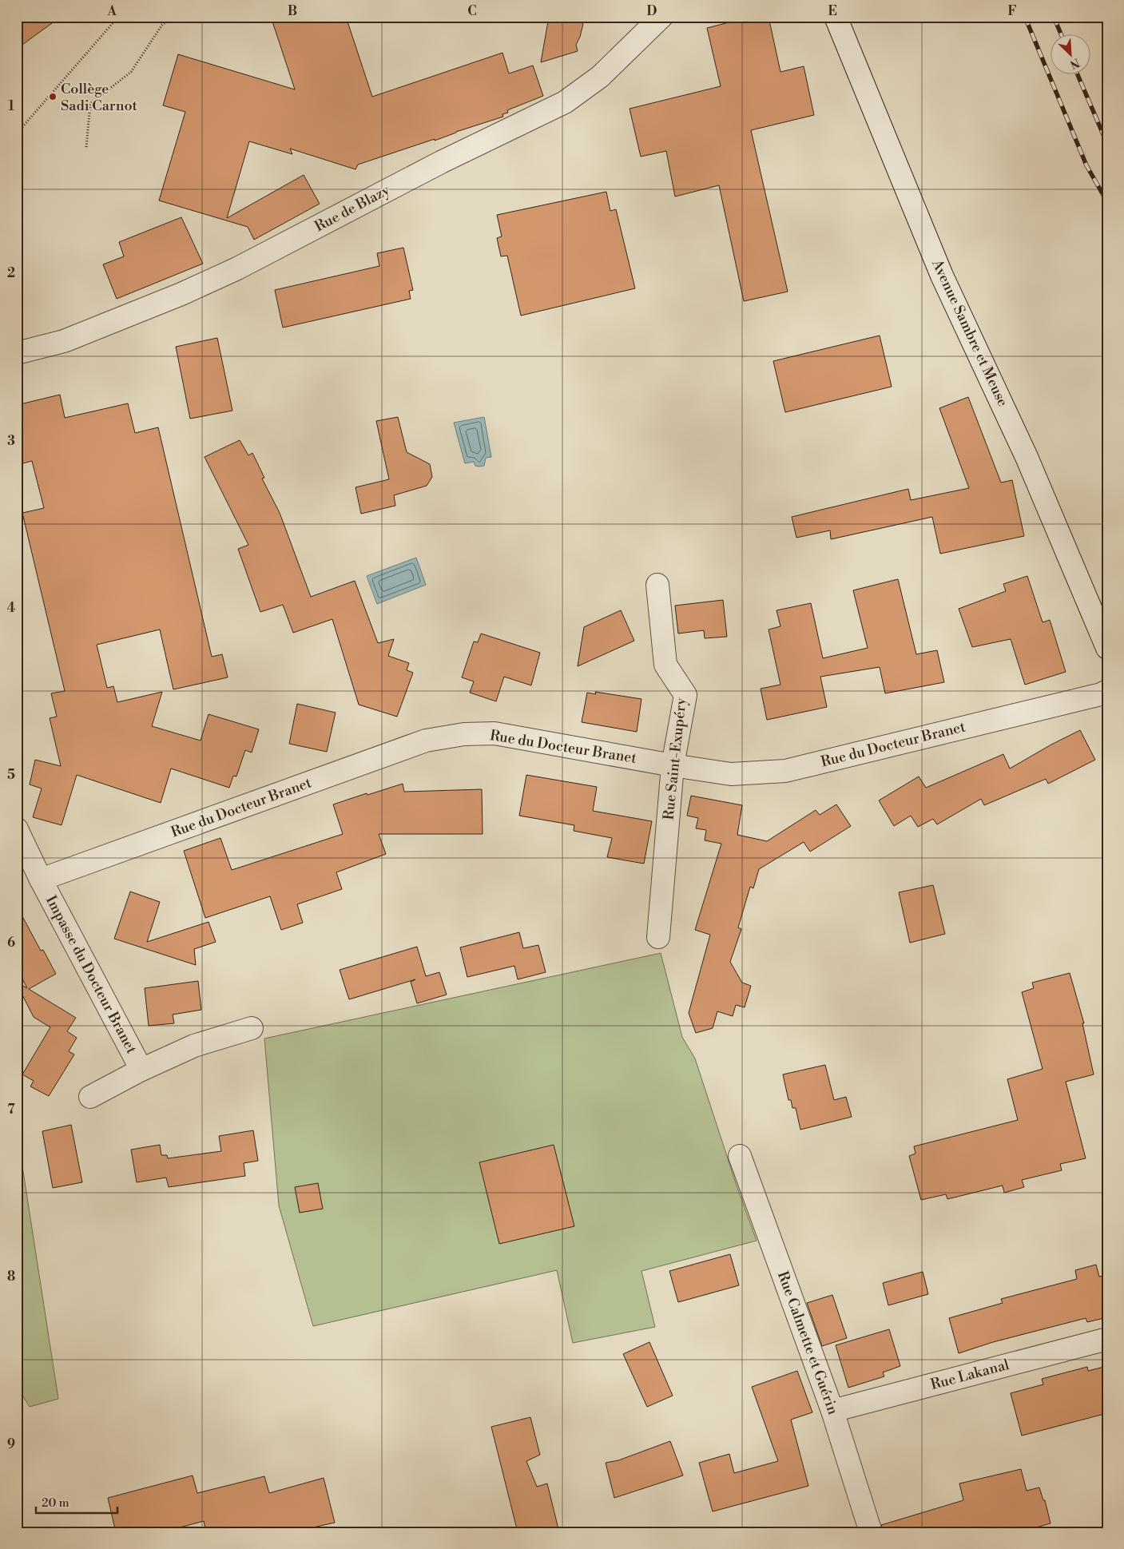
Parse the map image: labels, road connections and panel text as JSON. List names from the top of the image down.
{
  "streets": {
    "street": [
      "Rue de Blazy",
      "Avenue Sambre et Meuse",
      "Rue du Docteur Branet",
      "Rue Saint-Exupéry",
      "Impasse du Docteur Branet",
      "Rue Calmette et Guérin",
      "Rue Lakanal"
    ]
  },
  "crossings": [
    ["Rue du Docteur Branet", "Rue Saint-Exupéry"],
    ["Rue du Docteur Branet", "Impasse du Docteur Branet"],
    ["Rue Calmette et Guérin", "Rue Lakanal"]
  ],
  "places": ["Collège Sadi Carnot"],
  "scale_bar": "20 m",
  "north": "bottom right",
  "grid": {
    "columns": [
      "A",
      "B",
      "C",
      "D",
      "E",
      "F"
    ],
    "rows": [
      "1",
      "2",
      "3",
      "4",
      "5",
      "6",
      "7",
      "8",
      "9"
    ]
  }
}
